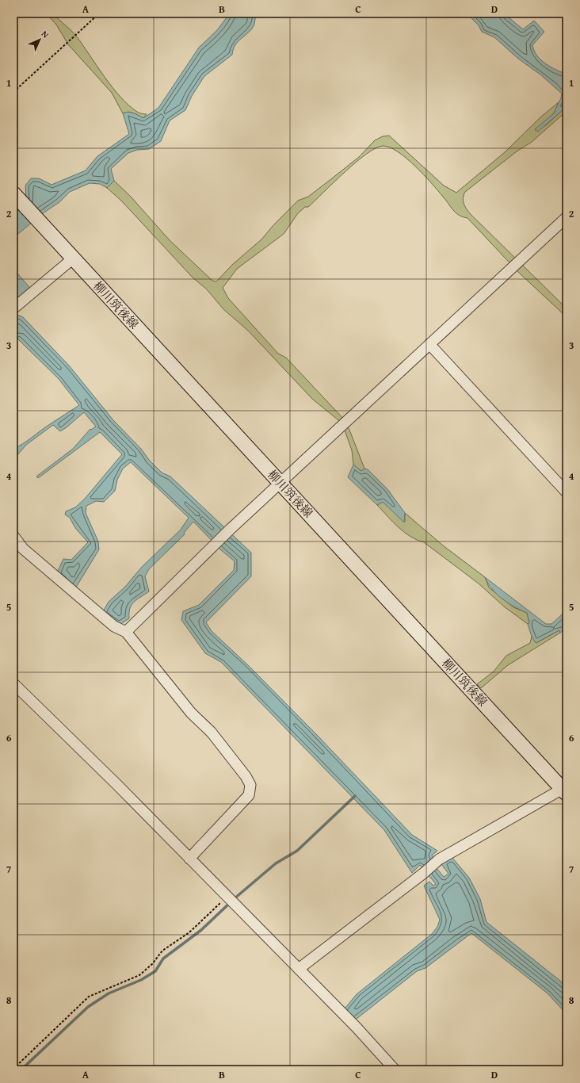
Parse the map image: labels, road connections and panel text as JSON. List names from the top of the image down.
{
  "streets": {
    "main road": ["柳川筑後線"]
  },
  "north": "top right",
  "grid": {
    "columns": [
      "A",
      "B",
      "C",
      "D"
    ],
    "rows": [
      "1",
      "2",
      "3",
      "4",
      "5",
      "6",
      "7",
      "8"
    ]
  }
}
